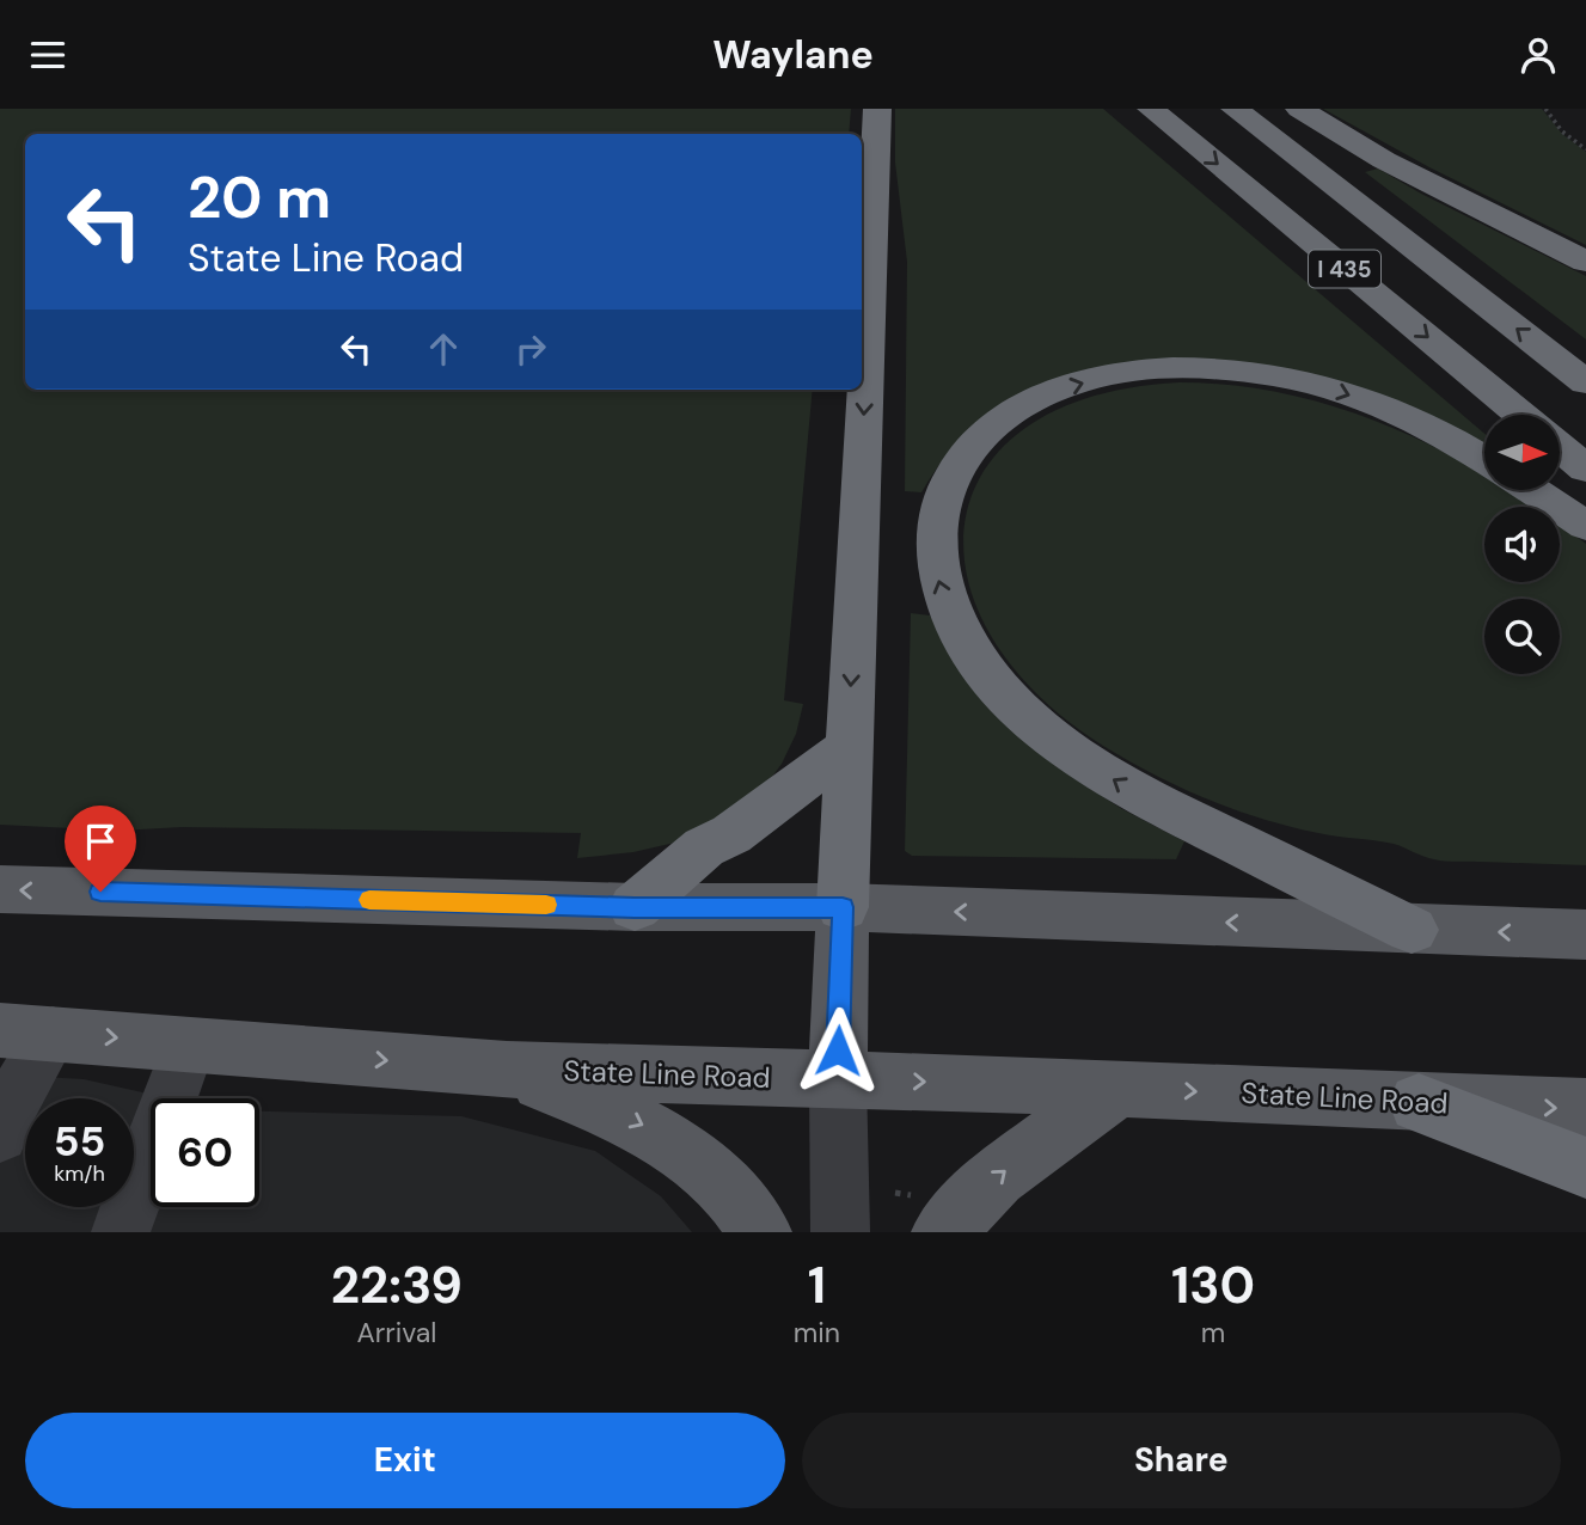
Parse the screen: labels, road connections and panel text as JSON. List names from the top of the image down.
{
  "streets": {
    "highway": ["I 435"],
    "main road": ["State Line Road"]
  },
  "north": "right",
  "page": {
    "header": "Waylane",
    "turn": ["20 m", "State Line Road"],
    "speed": "55 km/h",
    "limit": "60",
    "eta": [
      "22:39",
      "Arrival",
      "1",
      "min",
      "130",
      "m"
    ],
    "buttons": ["Exit", "Share"]
  }
}
